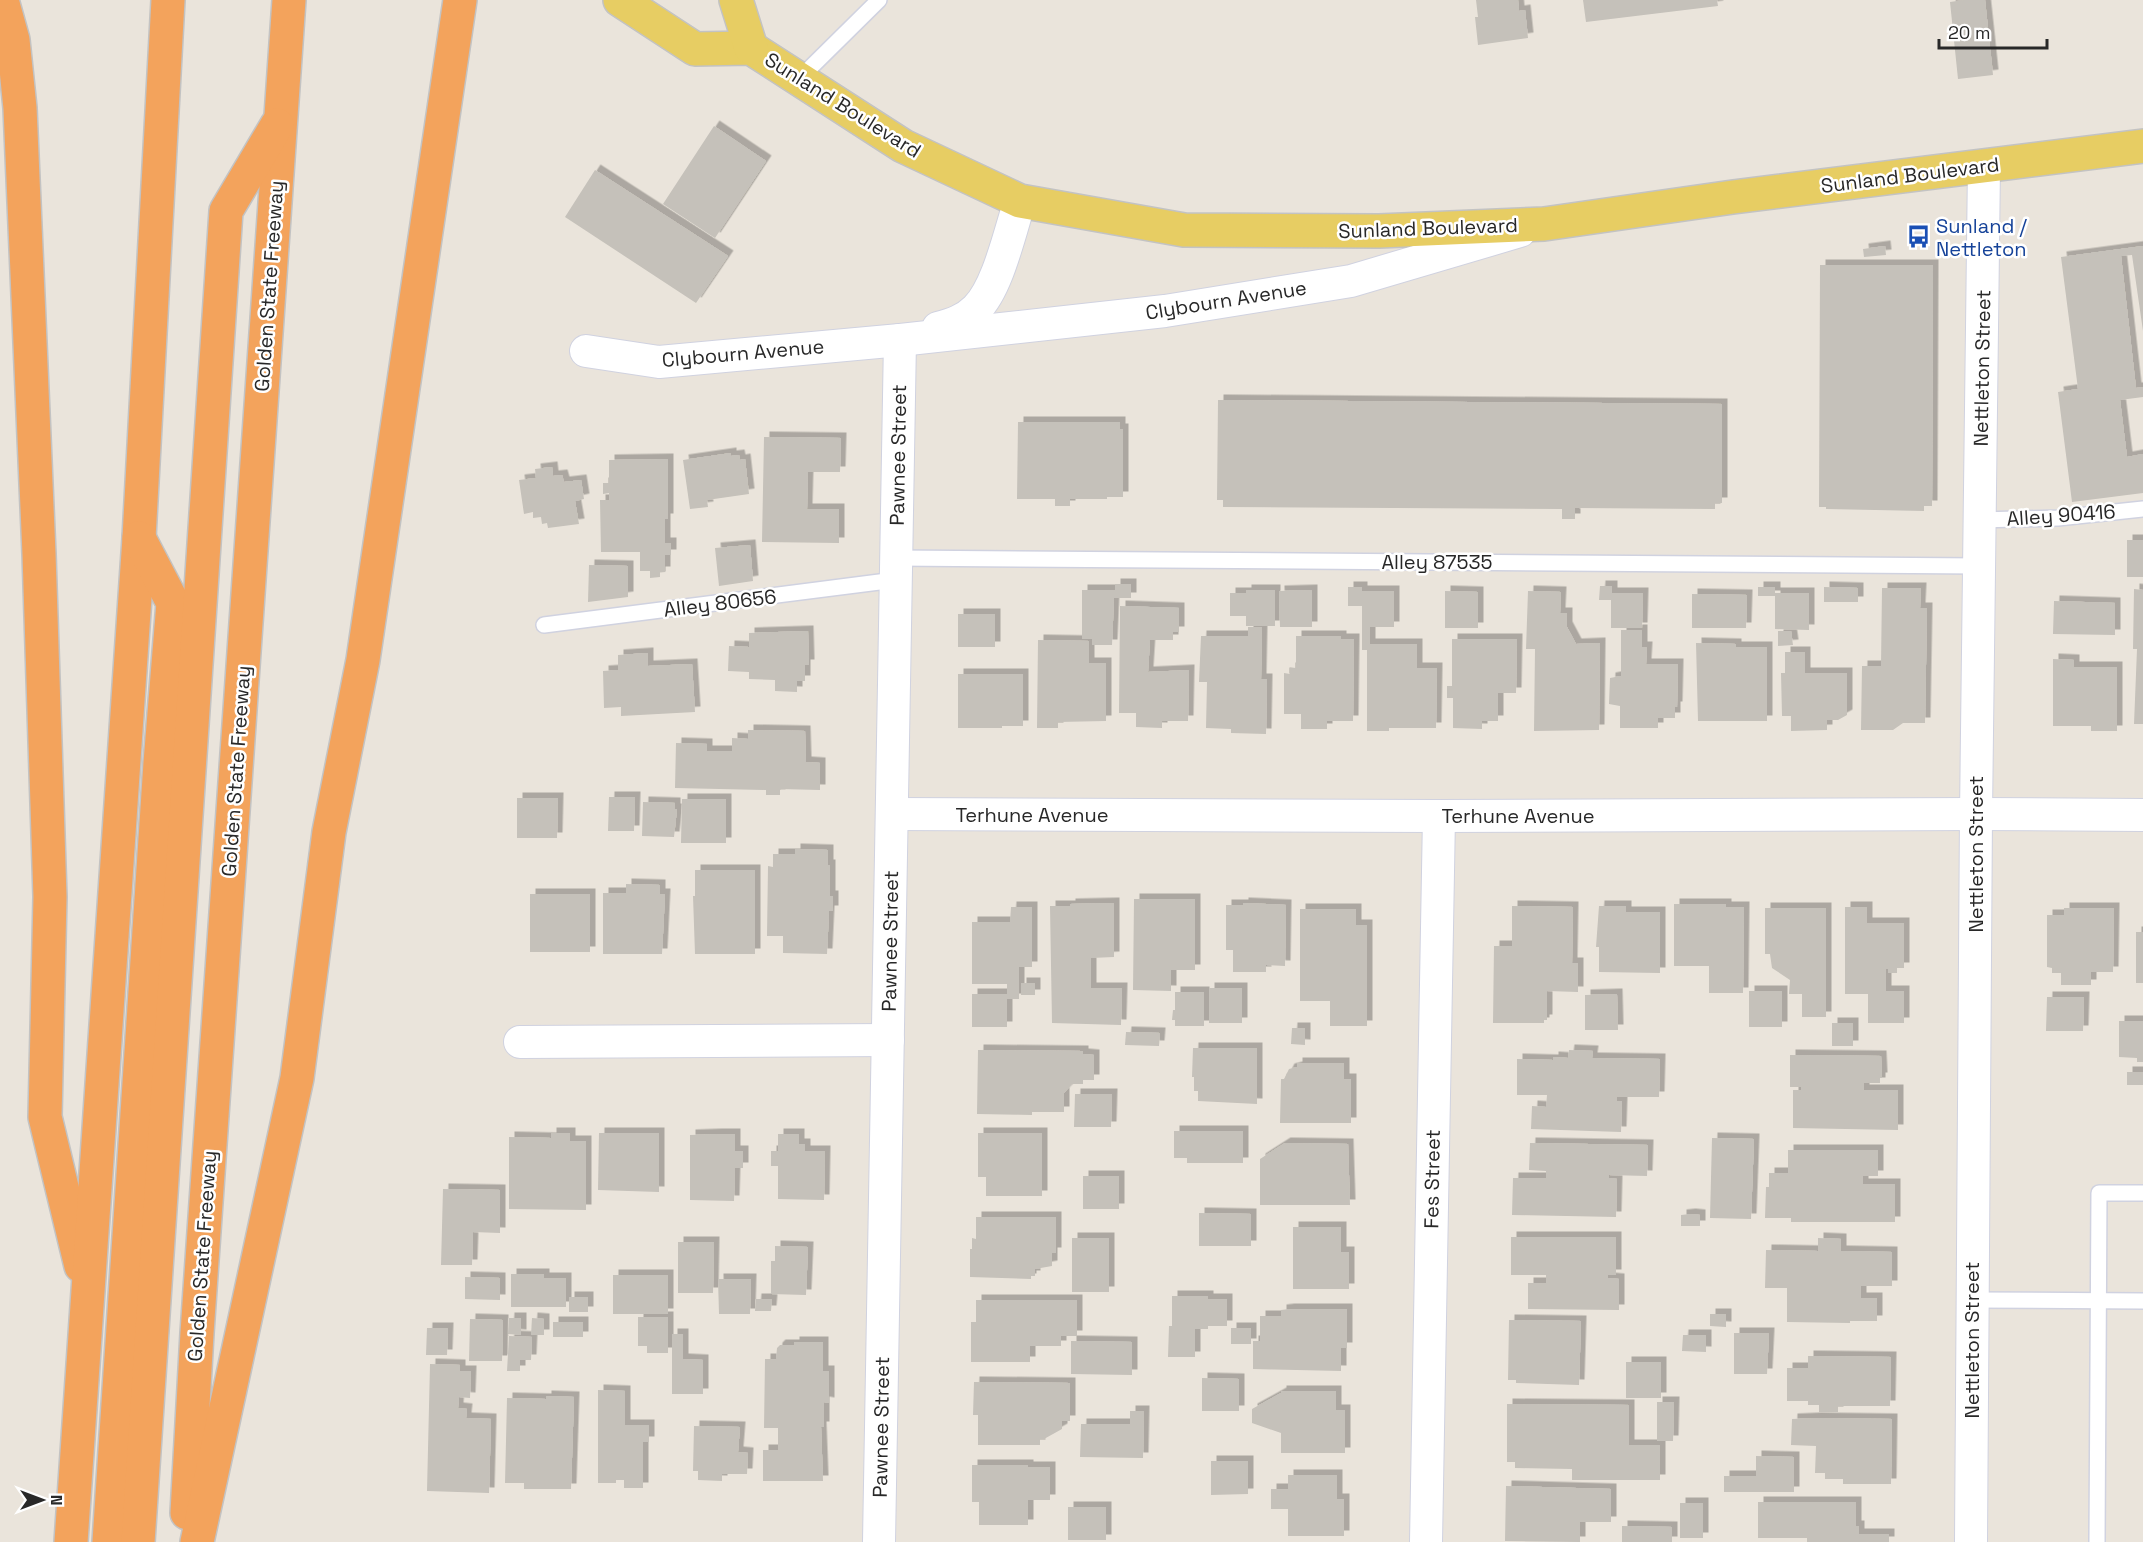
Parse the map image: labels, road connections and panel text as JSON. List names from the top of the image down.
{
  "streets": {
    "highway": ["Golden State Freeway"],
    "main road": ["Sunland Boulevard"],
    "street": [
      "Clybourn Avenue",
      "Nettleton Street",
      "Pawnee Street",
      "Terhune Avenue",
      "Fes Street"
    ],
    "lane": ["Alley 90416", "Alley 87535", "Alley 80656"]
  },
  "crossings": [
    ["Sunland Boulevard", "Clybourn Avenue"],
    ["Sunland Boulevard", "Nettleton Street"],
    ["Clybourn Avenue", "Pawnee Street"],
    ["Nettleton Street", "Alley 90416"],
    ["Nettleton Street", "Alley 87535"],
    ["Nettleton Street", "Terhune Avenue"],
    ["Pawnee Street", "Alley 87535"],
    ["Pawnee Street", "Alley 80656"],
    ["Pawnee Street", "Terhune Avenue"],
    ["Alley 87535", "Alley 80656"],
    ["Terhune Avenue", "Fes Street"]
  ],
  "places": {
    "bus stop": ["Sunland / Nettleton"]
  },
  "scale_bar": "20 m",
  "north": "right"
}
